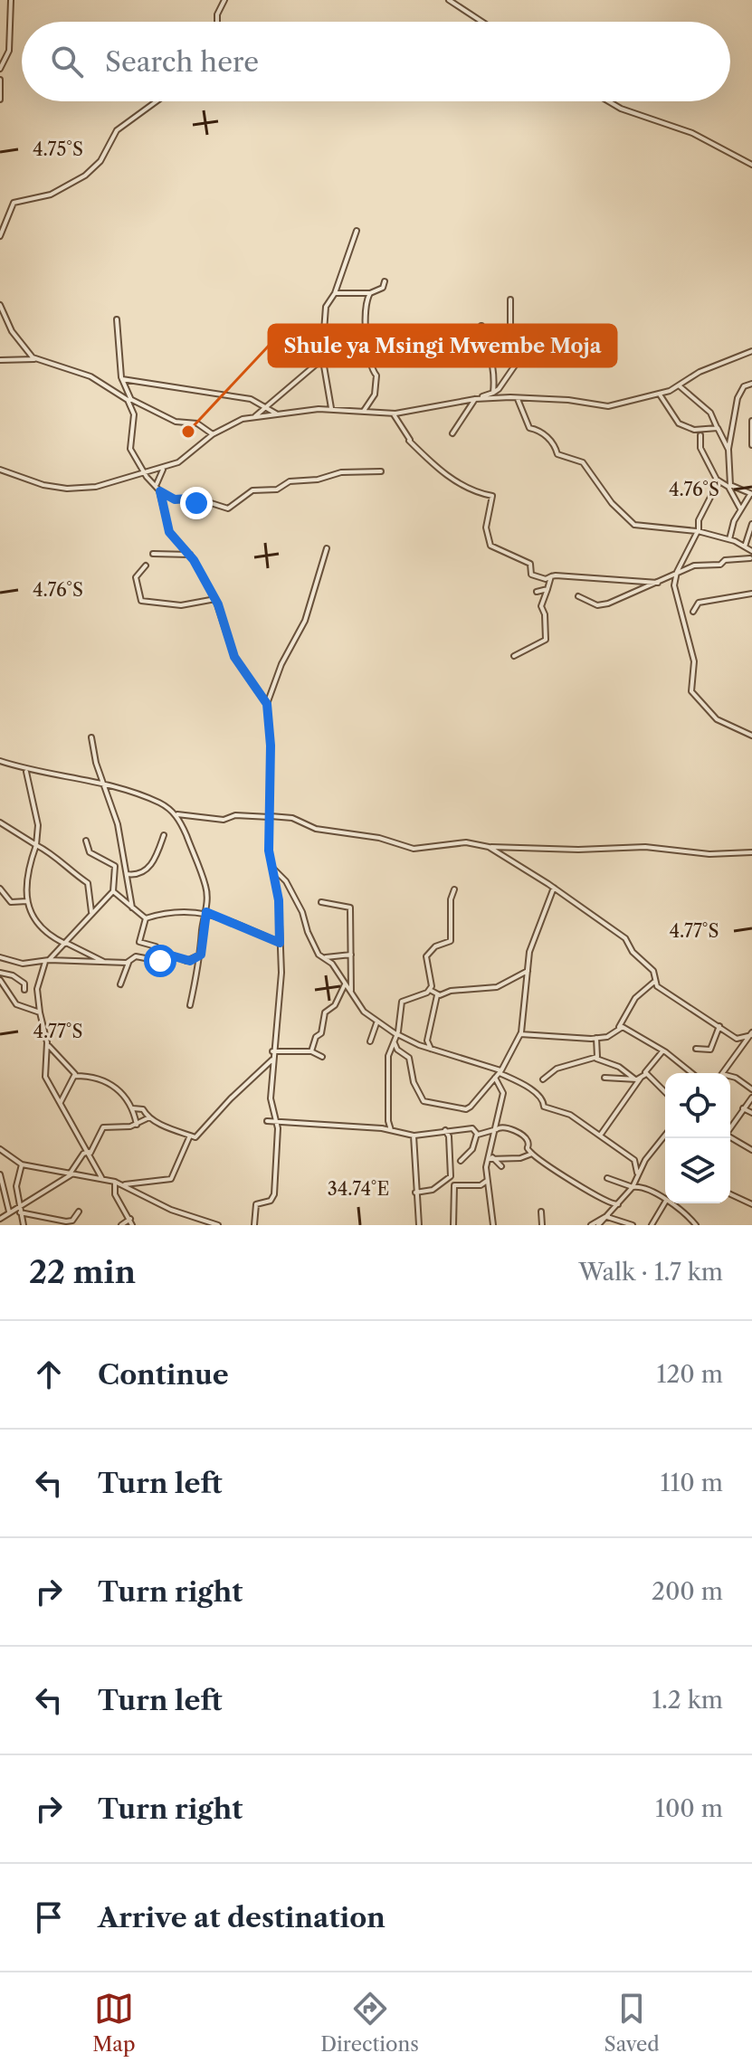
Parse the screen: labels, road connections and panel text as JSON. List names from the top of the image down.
{
  "places": ["Shule ya Msingi Mwembe Moja"],
  "page": {
    "search": "Search here",
    "heading": ["22 min", "Walk · 1.7 km"],
    "list": [
      ["Continue", "120 m"],
      ["Turn left", "110 m"],
      ["Turn right", "200 m"],
      ["Turn left", "1.2 km"],
      ["Turn right", "100 m"],
      "Arrive at destination"
    ],
    "nav": ["Map", "Directions", "Saved"]
  },
  "coordinates": [
    "4.75°S",
    "4.76°S",
    "4.77°S",
    "34.74°E"
  ]
}
